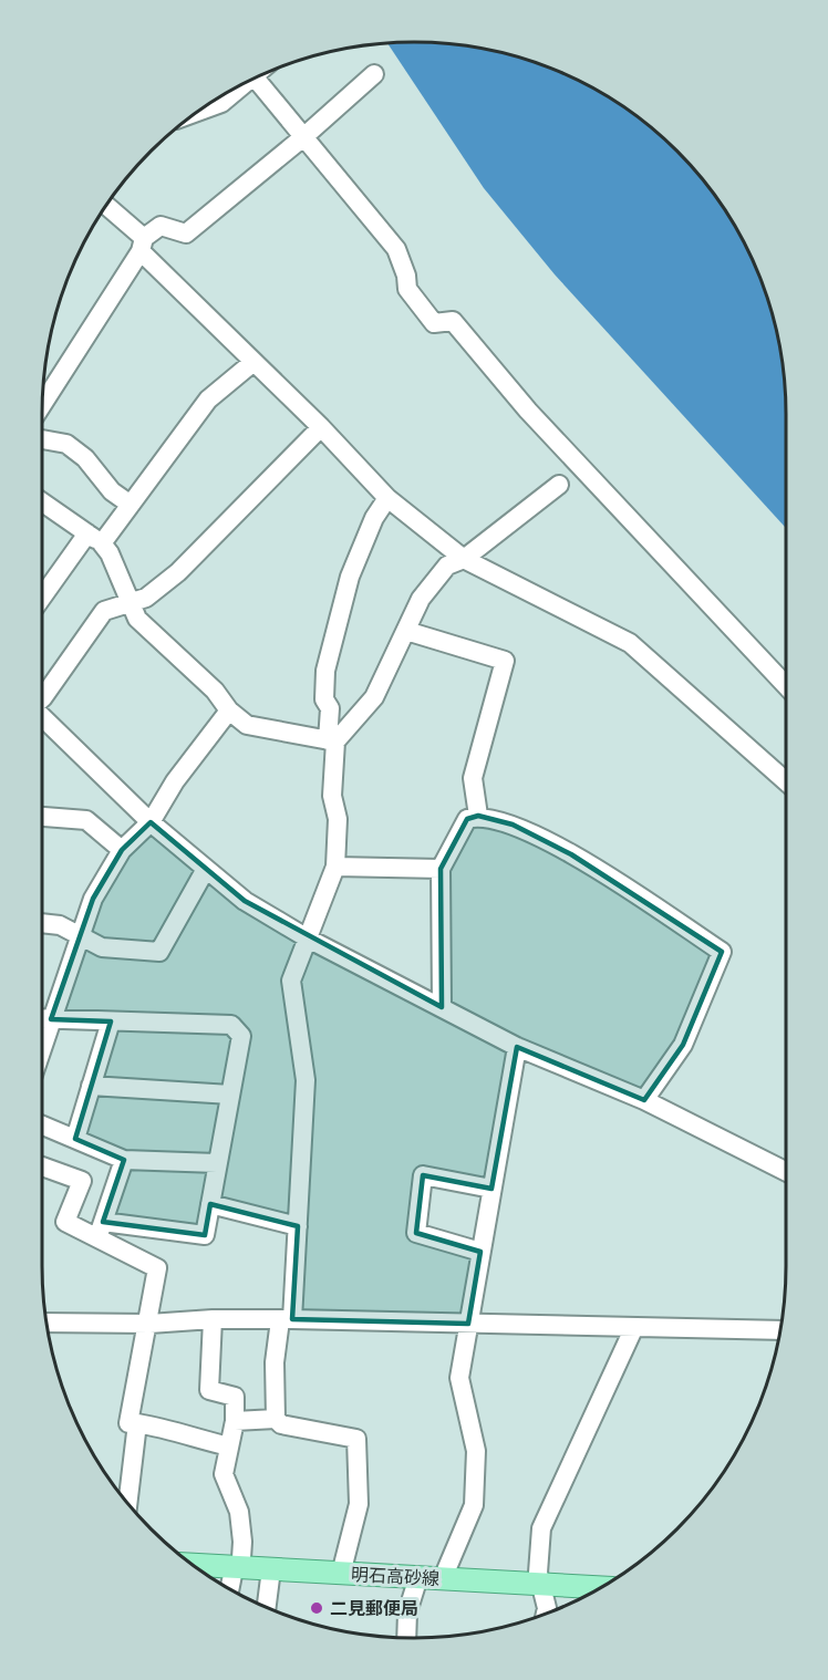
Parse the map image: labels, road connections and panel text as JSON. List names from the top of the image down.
{
  "streets": {
    "main road": ["明石高砂線"]
  },
  "places": ["二見郵便局"]
}
